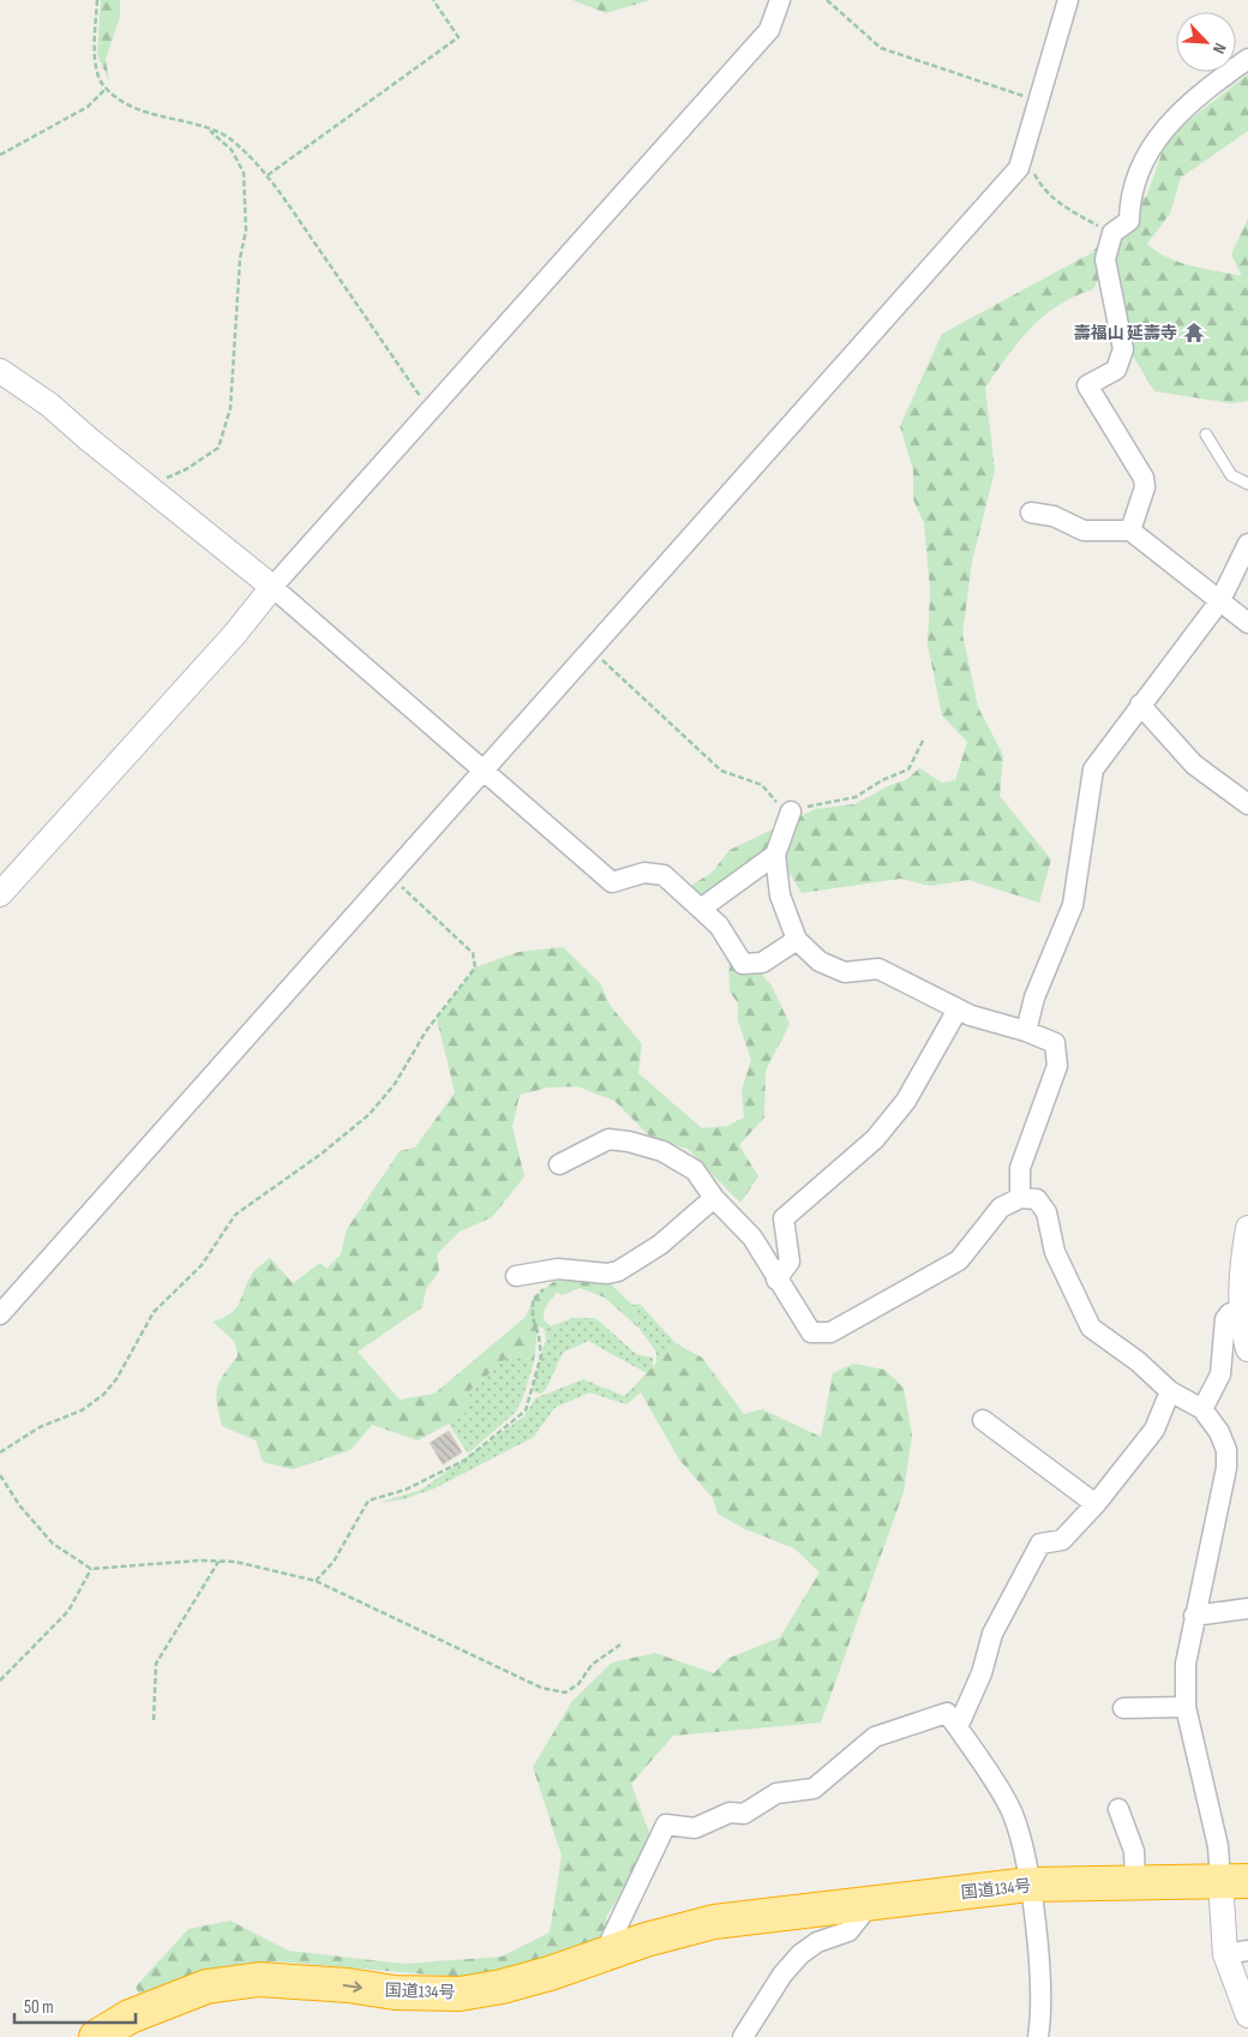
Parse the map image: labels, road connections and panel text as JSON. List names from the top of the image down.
{
  "streets": {
    "highway": ["国道134号"]
  },
  "places": {
    "temple": ["壽福山 延壽寺"]
  },
  "scale_bar": "50 m",
  "north": "bottom right"
}
